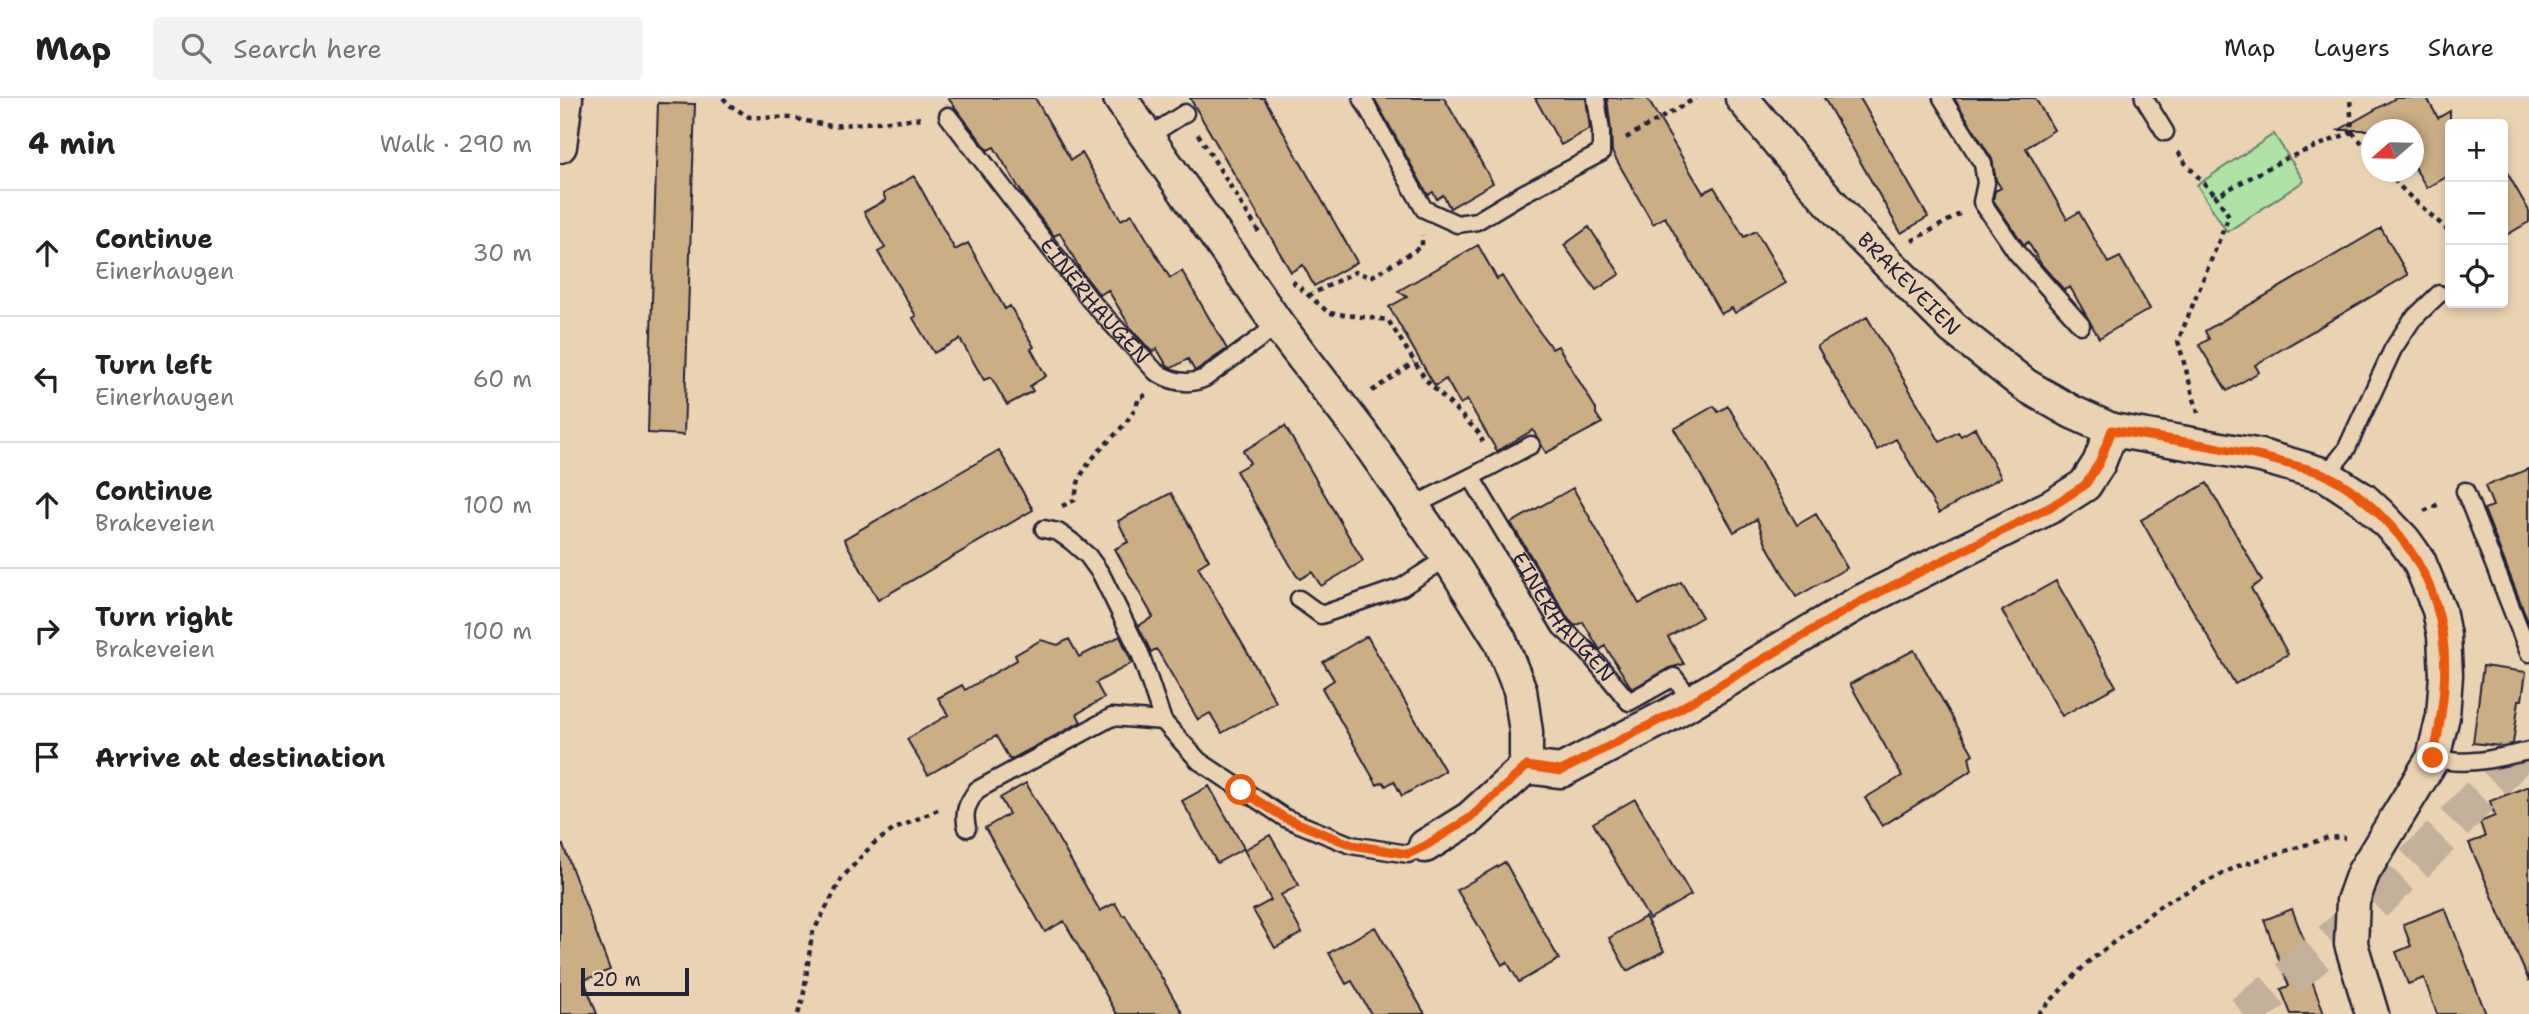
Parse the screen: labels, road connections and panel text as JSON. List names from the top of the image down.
{
  "streets": {
    "street": ["BRAKEVEIEN"],
    "lane": ["EINERHAUGEN"]
  },
  "scale_bar": "20 m",
  "north": "left",
  "page": {
    "header": "Map",
    "search": "Search here",
    "nav": ["Map", "Layers", "Share"],
    "heading": ["4 min", "Walk · 290 m"],
    "map_buttons": ["+", "−"],
    "list": [
      ["Continue", "Einerhaugen", "30 m"],
      ["Turn left", "Einerhaugen", "60 m"],
      ["Continue", "Brakeveien", "100 m"],
      ["Turn right", "Brakeveien", "100 m"],
      "Arrive at destination"
    ],
    "scale": "20 m"
  }
}
